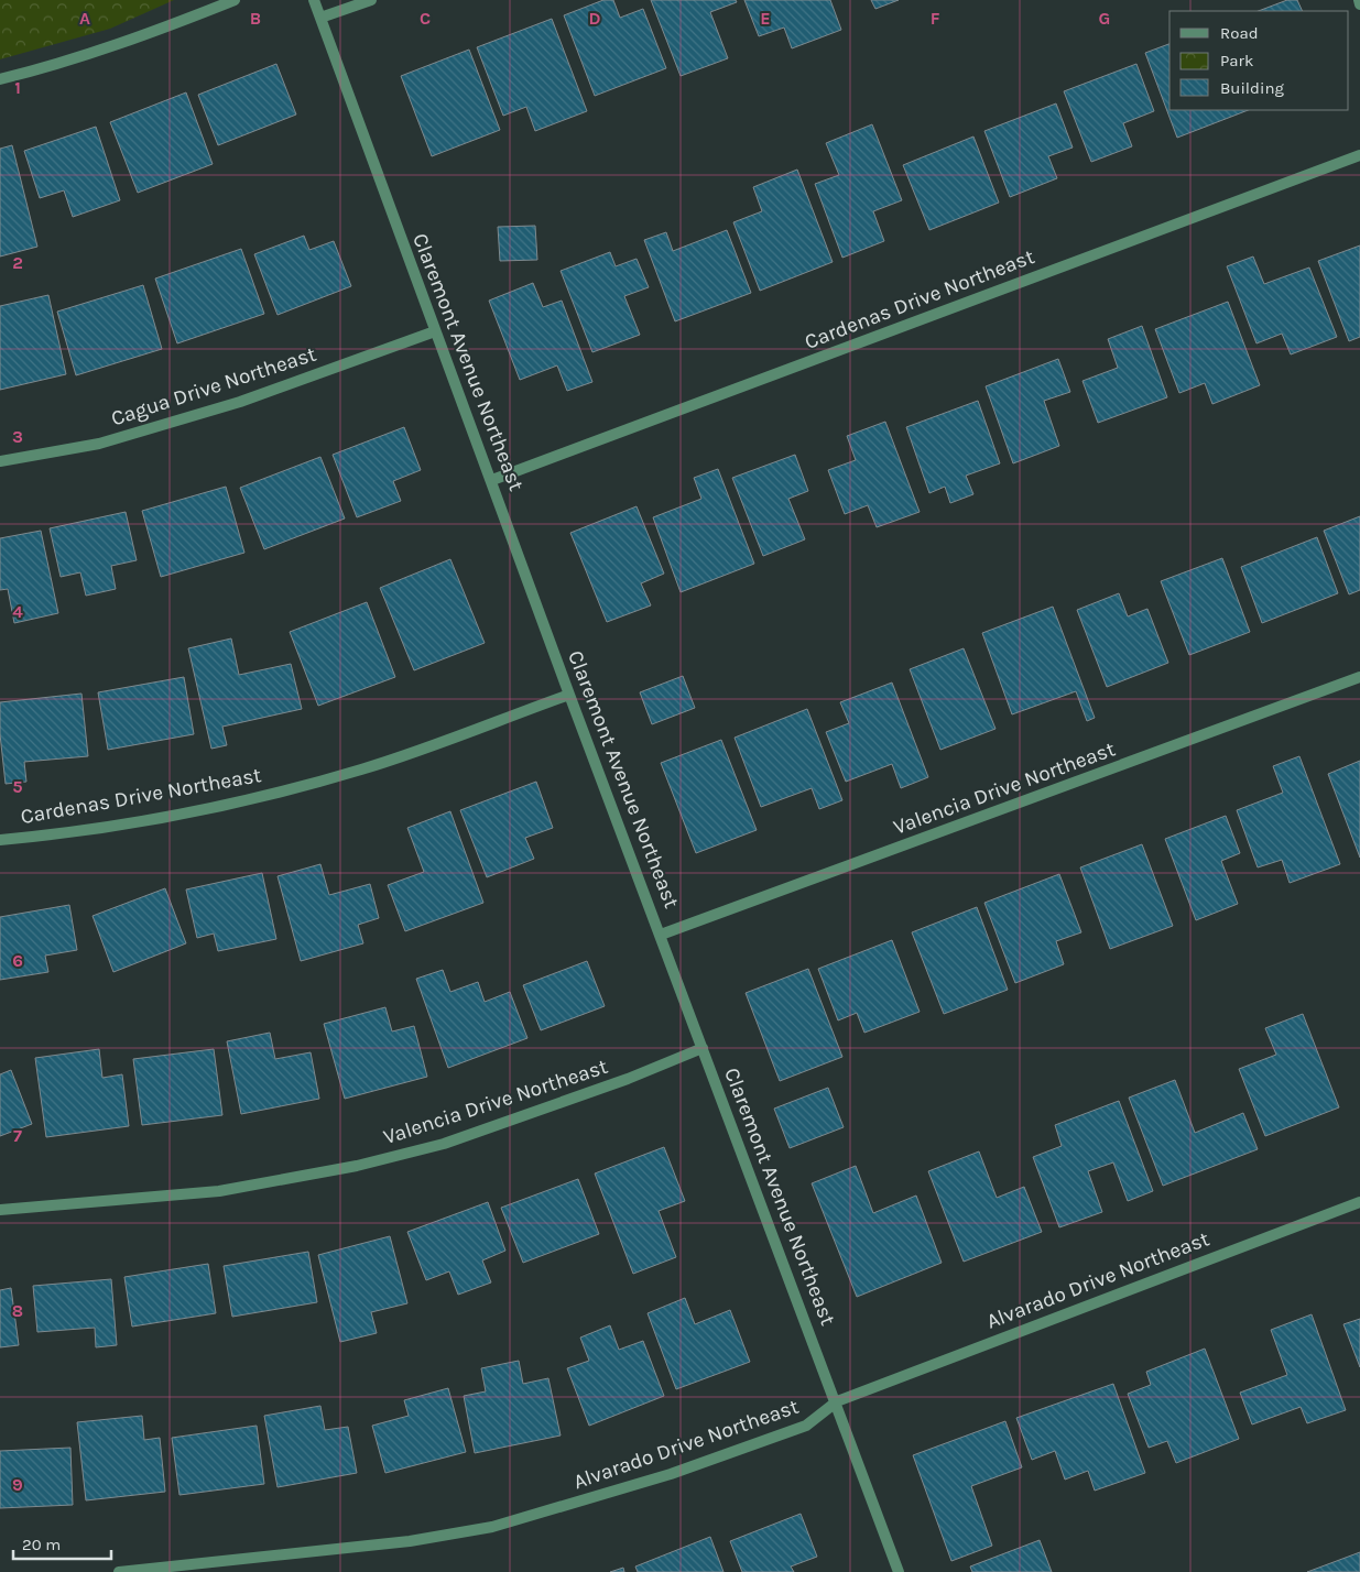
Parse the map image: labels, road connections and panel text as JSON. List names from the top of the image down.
{
  "streets": {
    "street": [
      "Cardenas Drive Northeast",
      "Claremont Avenue Northeast",
      "Cagua Drive Northeast",
      "Valencia Drive Northeast",
      "Alvarado Drive Northeast"
    ]
  },
  "crossings": [
    ["Cardenas Drive Northeast", "Claremont Avenue Northeast"],
    ["Claremont Avenue Northeast", "Cagua Drive Northeast"],
    ["Claremont Avenue Northeast", "Valencia Drive Northeast"],
    ["Claremont Avenue Northeast", "Alvarado Drive Northeast"]
  ],
  "legend": ["Road", "Park", "Building"],
  "scale_bar": "20 m",
  "grid": {
    "columns": [
      "A",
      "B",
      "C",
      "D",
      "E",
      "F",
      "G"
    ],
    "rows": [
      "1",
      "2",
      "3",
      "4",
      "5",
      "6",
      "7",
      "8",
      "9"
    ]
  }
}
